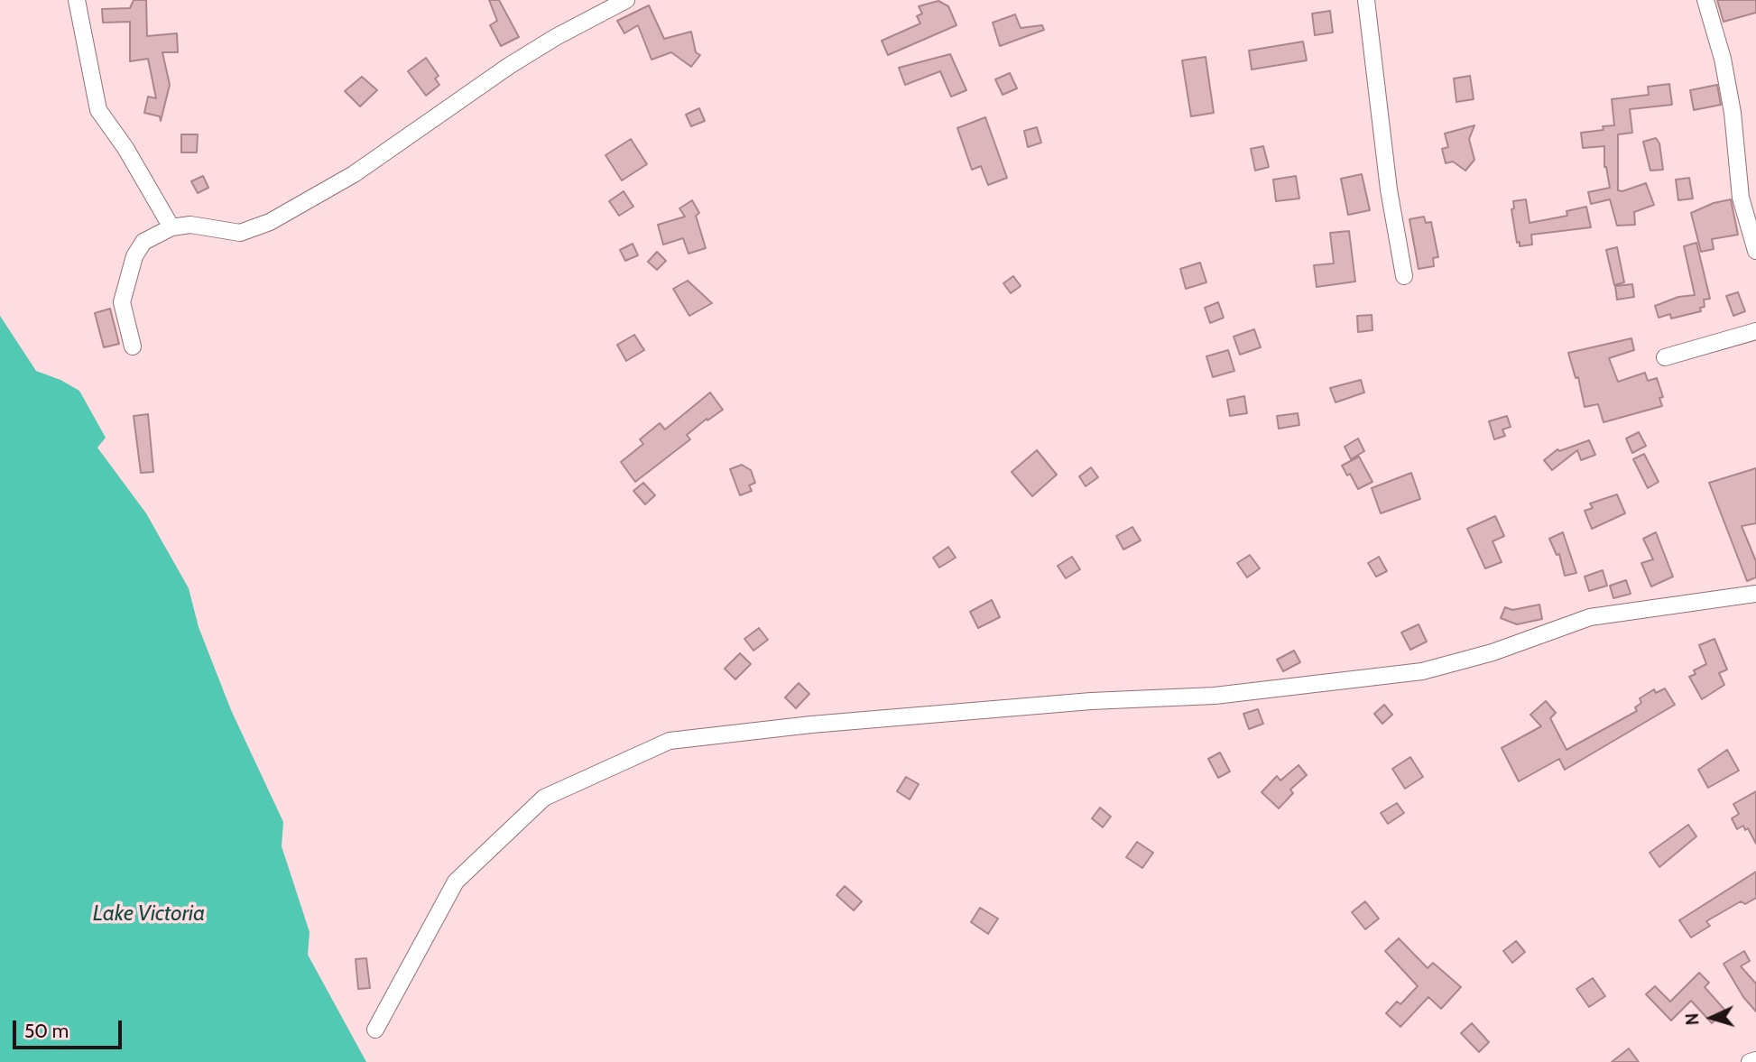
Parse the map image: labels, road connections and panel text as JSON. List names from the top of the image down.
{
  "water": ["Lake Victoria"],
  "scale_bar": "50 m",
  "north": "left"
}
